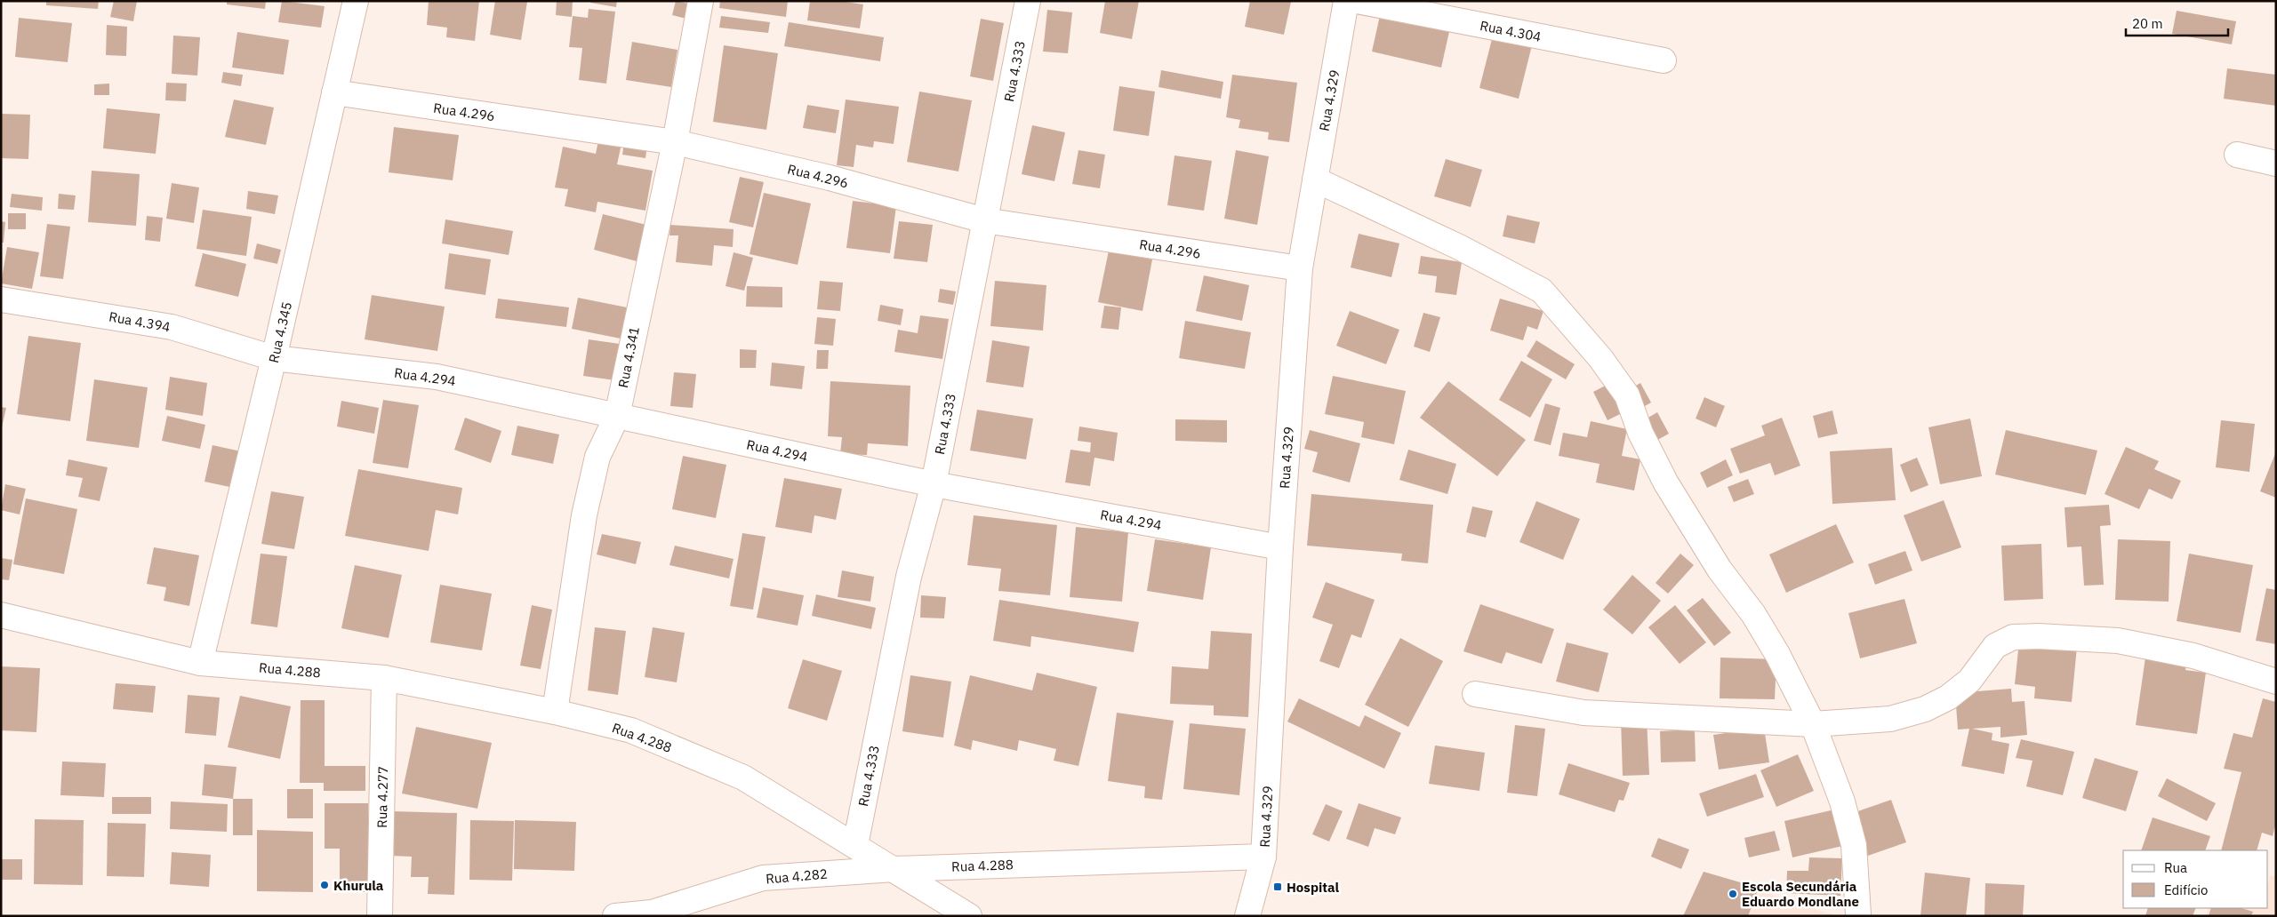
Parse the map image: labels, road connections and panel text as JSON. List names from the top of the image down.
{
  "streets": {
    "street": [
      "Rua 4.304",
      "Rua 4.333",
      "Rua 4.329",
      "Rua 4.296",
      "Rua 4.394",
      "Rua 4.345",
      "Rua 4.341",
      "Rua 4.294",
      "Rua 4.288",
      "Rua 4.277",
      "Rua 4.282"
    ]
  },
  "crossings": [
    ["Rua 4.333", "Rua 4.296"],
    ["Rua 4.333", "Rua 4.294"],
    ["Rua 4.333", "Rua 4.288"],
    ["Rua 4.329", "Rua 4.296"],
    ["Rua 4.329", "Rua 4.294"],
    ["Rua 4.329", "Rua 4.288"],
    ["Rua 4.296", "Rua 4.345"],
    ["Rua 4.296", "Rua 4.341"],
    ["Rua 4.394", "Rua 4.345"],
    ["Rua 4.394", "Rua 4.294"],
    ["Rua 4.345", "Rua 4.294"],
    ["Rua 4.345", "Rua 4.288"],
    ["Rua 4.341", "Rua 4.294"],
    ["Rua 4.341", "Rua 4.288"],
    ["Rua 4.288", "Rua 4.277"],
    ["Rua 4.288", "Rua 4.282"]
  ],
  "places": {
    "other": ["Khurula", "Escola Secundária Eduardo Mondlane"],
    "transit": ["Hospital"]
  },
  "legend": ["Rua", "Edifício"],
  "scale_bar": "20 m"
}
